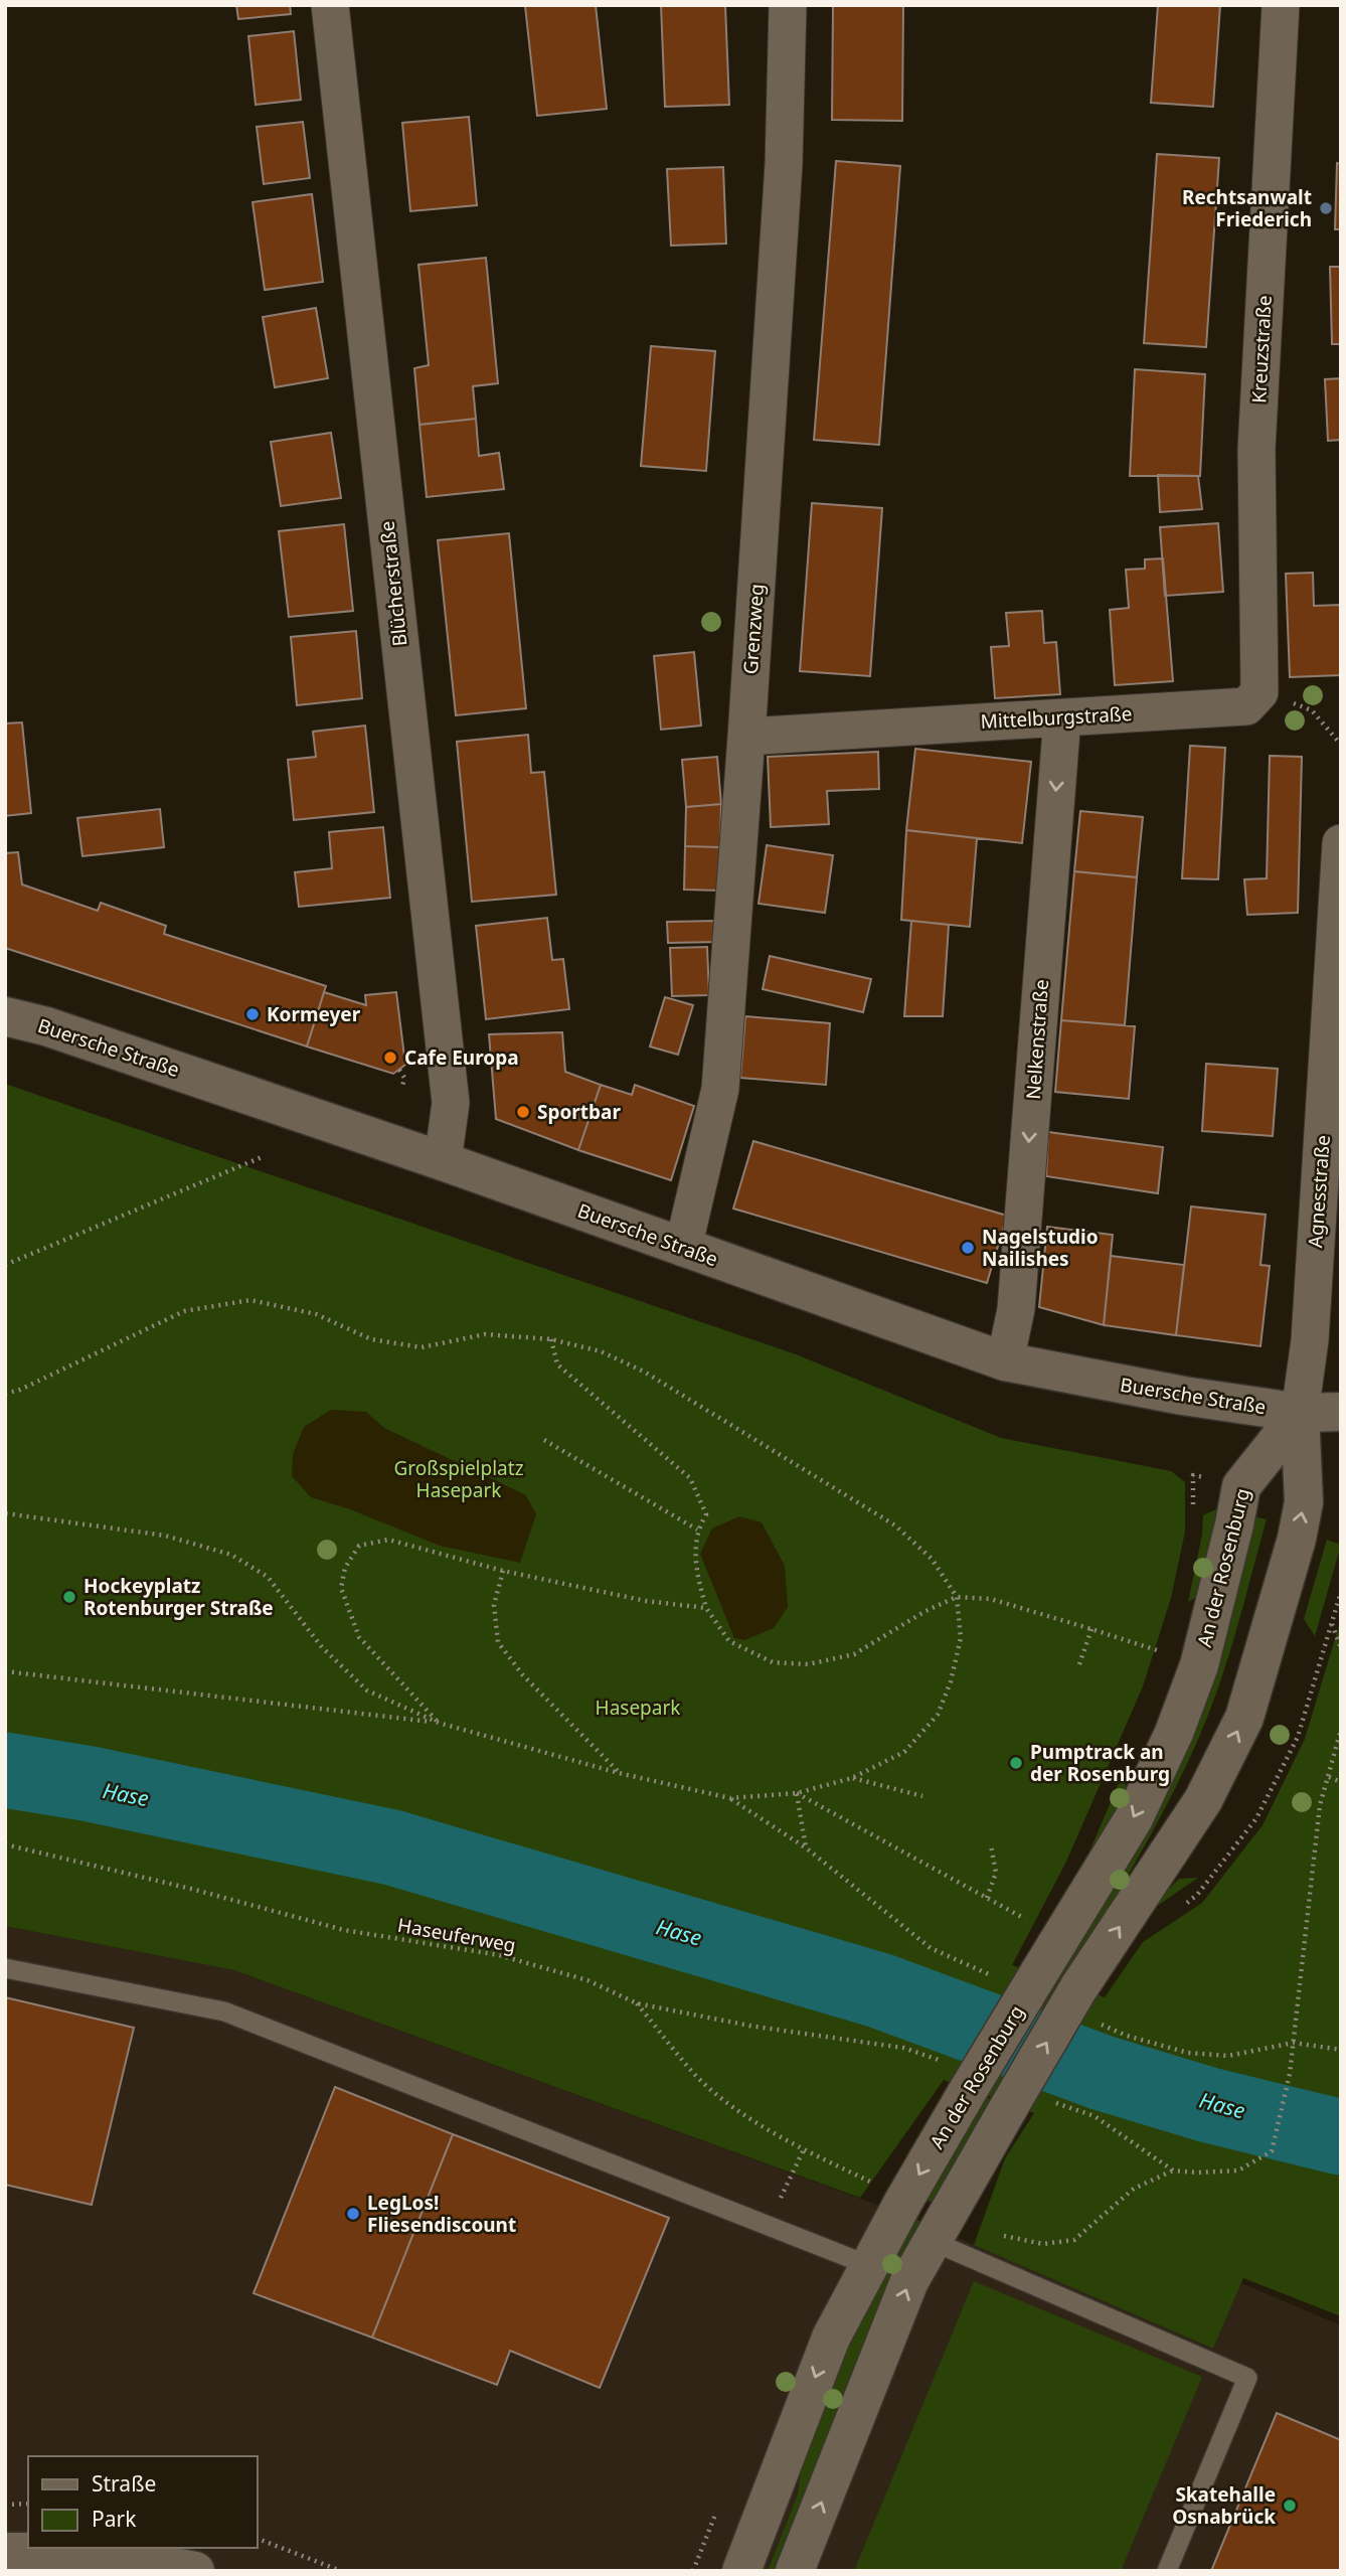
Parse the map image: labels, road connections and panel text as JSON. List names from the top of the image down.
{
  "streets": {
    "street": [
      "Kreuzstraße",
      "Blücherstraße",
      "Grenzweg",
      "Mittelburgstraße",
      "Nelkenstraße",
      "Buersche Straße",
      "Agnesstraße",
      "An der Rosenburg"
    ],
    "path": ["Haseuferweg"]
  },
  "crossings": [
    ["Kreuzstraße", "Mittelburgstraße"],
    ["Blücherstraße", "Buersche Straße"],
    ["Grenzweg", "Mittelburgstraße"],
    ["Grenzweg", "Buersche Straße"],
    ["Mittelburgstraße", "Nelkenstraße"],
    ["Nelkenstraße", "Buersche Straße"],
    ["Buersche Straße", "Agnesstraße"],
    ["Buersche Straße", "An der Rosenburg"],
    ["Agnesstraße", "An der Rosenburg"]
  ],
  "one_way": ["Nelkenstraße"],
  "water": ["Hase"],
  "parks": ["Großspielplatz Hasepark", "Hasepark"],
  "places": [
    "Rechtsanwalt Friederich",
    "Kormeyer",
    "Cafe Europa",
    "Sportbar",
    "Nagelstudio Nailishes",
    "Hockeyplatz Rotenburger Straße",
    "Pumptrack an der Rosenburg",
    "LegLos! Fliesendiscount",
    "Skatehalle Osnabrück"
  ],
  "legend": ["Straße", "Park"]
}
